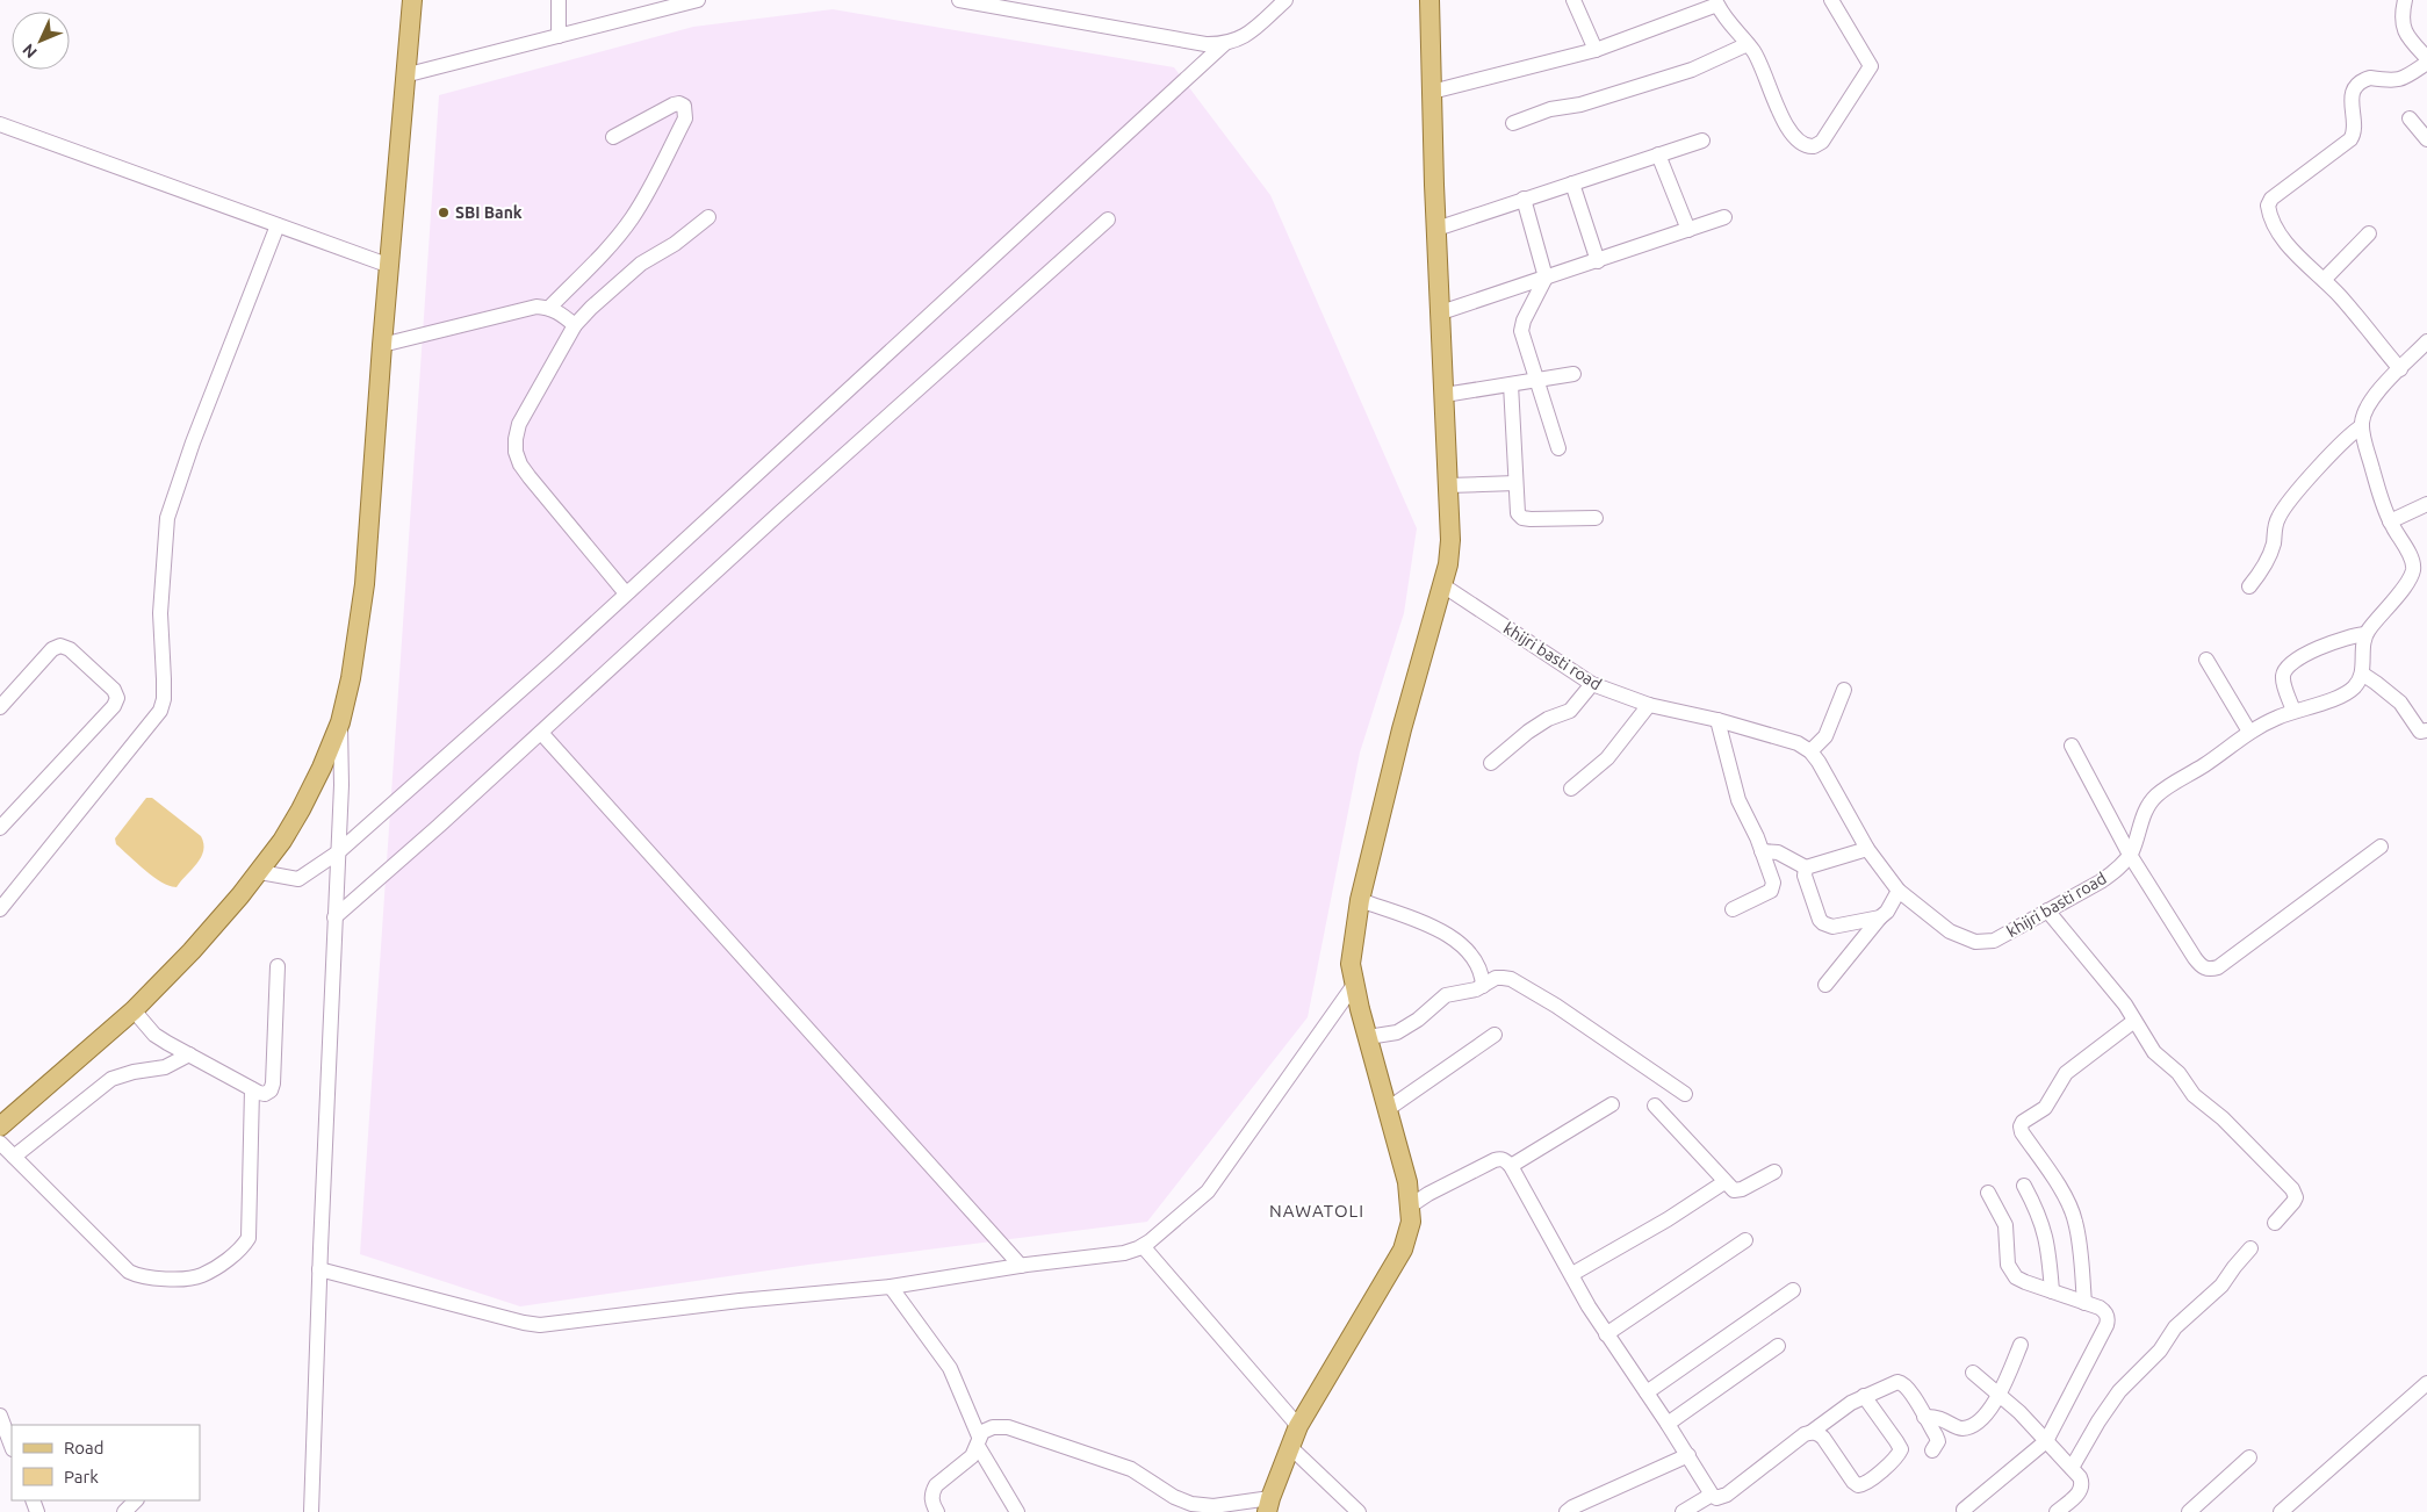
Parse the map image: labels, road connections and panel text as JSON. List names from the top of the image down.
{
  "streets": {
    "street": ["khijri basti road"]
  },
  "districts": ["NAWATOLI"],
  "places": ["SBI Bank"],
  "legend": ["Road", "Park"],
  "north": "bottom left"
}
